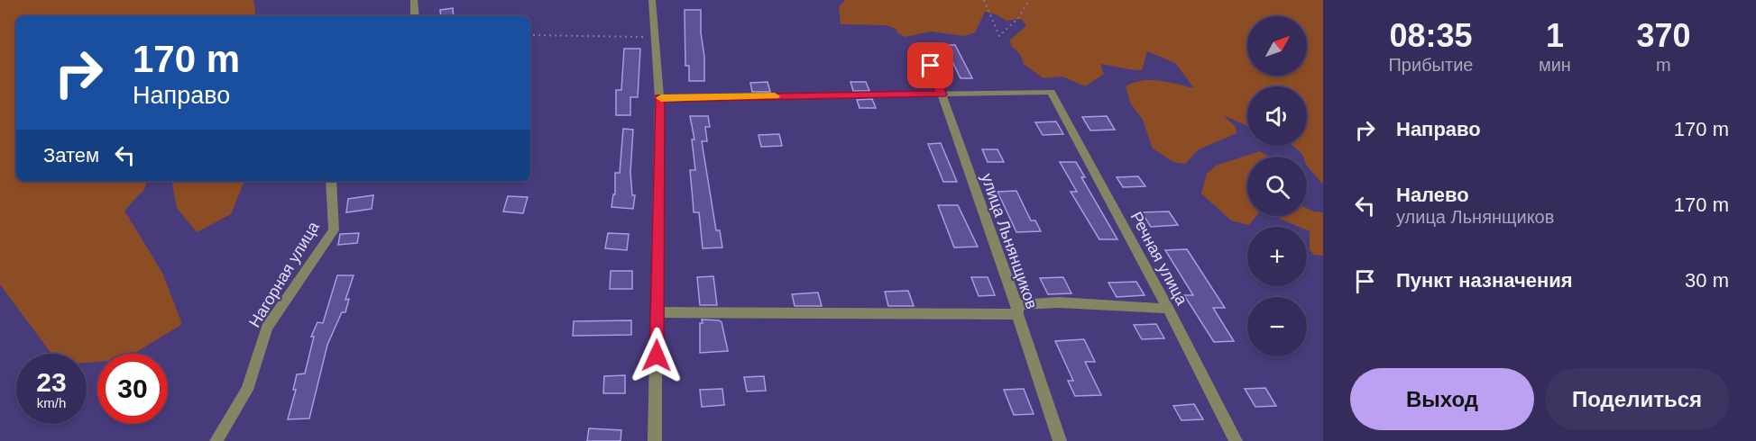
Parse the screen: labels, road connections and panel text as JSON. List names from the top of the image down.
{
  "streets": {
    "street": ["улица Льнянщиков", "Речная улица", "Нагорная улица"]
  },
  "crossings": [
    ["улица Льнянщиков", "Речная улица"]
  ],
  "north": "top right",
  "page": {
    "eta": [
      "08:35",
      "Прибытие",
      "1",
      "мин",
      "370",
      "m"
    ],
    "map_buttons": ["+", "−"],
    "turn": ["170 m", "Направо"],
    "list": [
      {
        "name": "Направо",
        "value": "170 m"
      },
      {
        "name": "Налево",
        "note": "улица Льнянщиков",
        "value": "170 m"
      },
      {
        "name": "Пункт назначения",
        "value": "30 m"
      }
    ],
    "then": "Затем",
    "speed": "23 km/h",
    "limit": "30",
    "buttons": ["Выход", "Поделиться"]
  }
}
